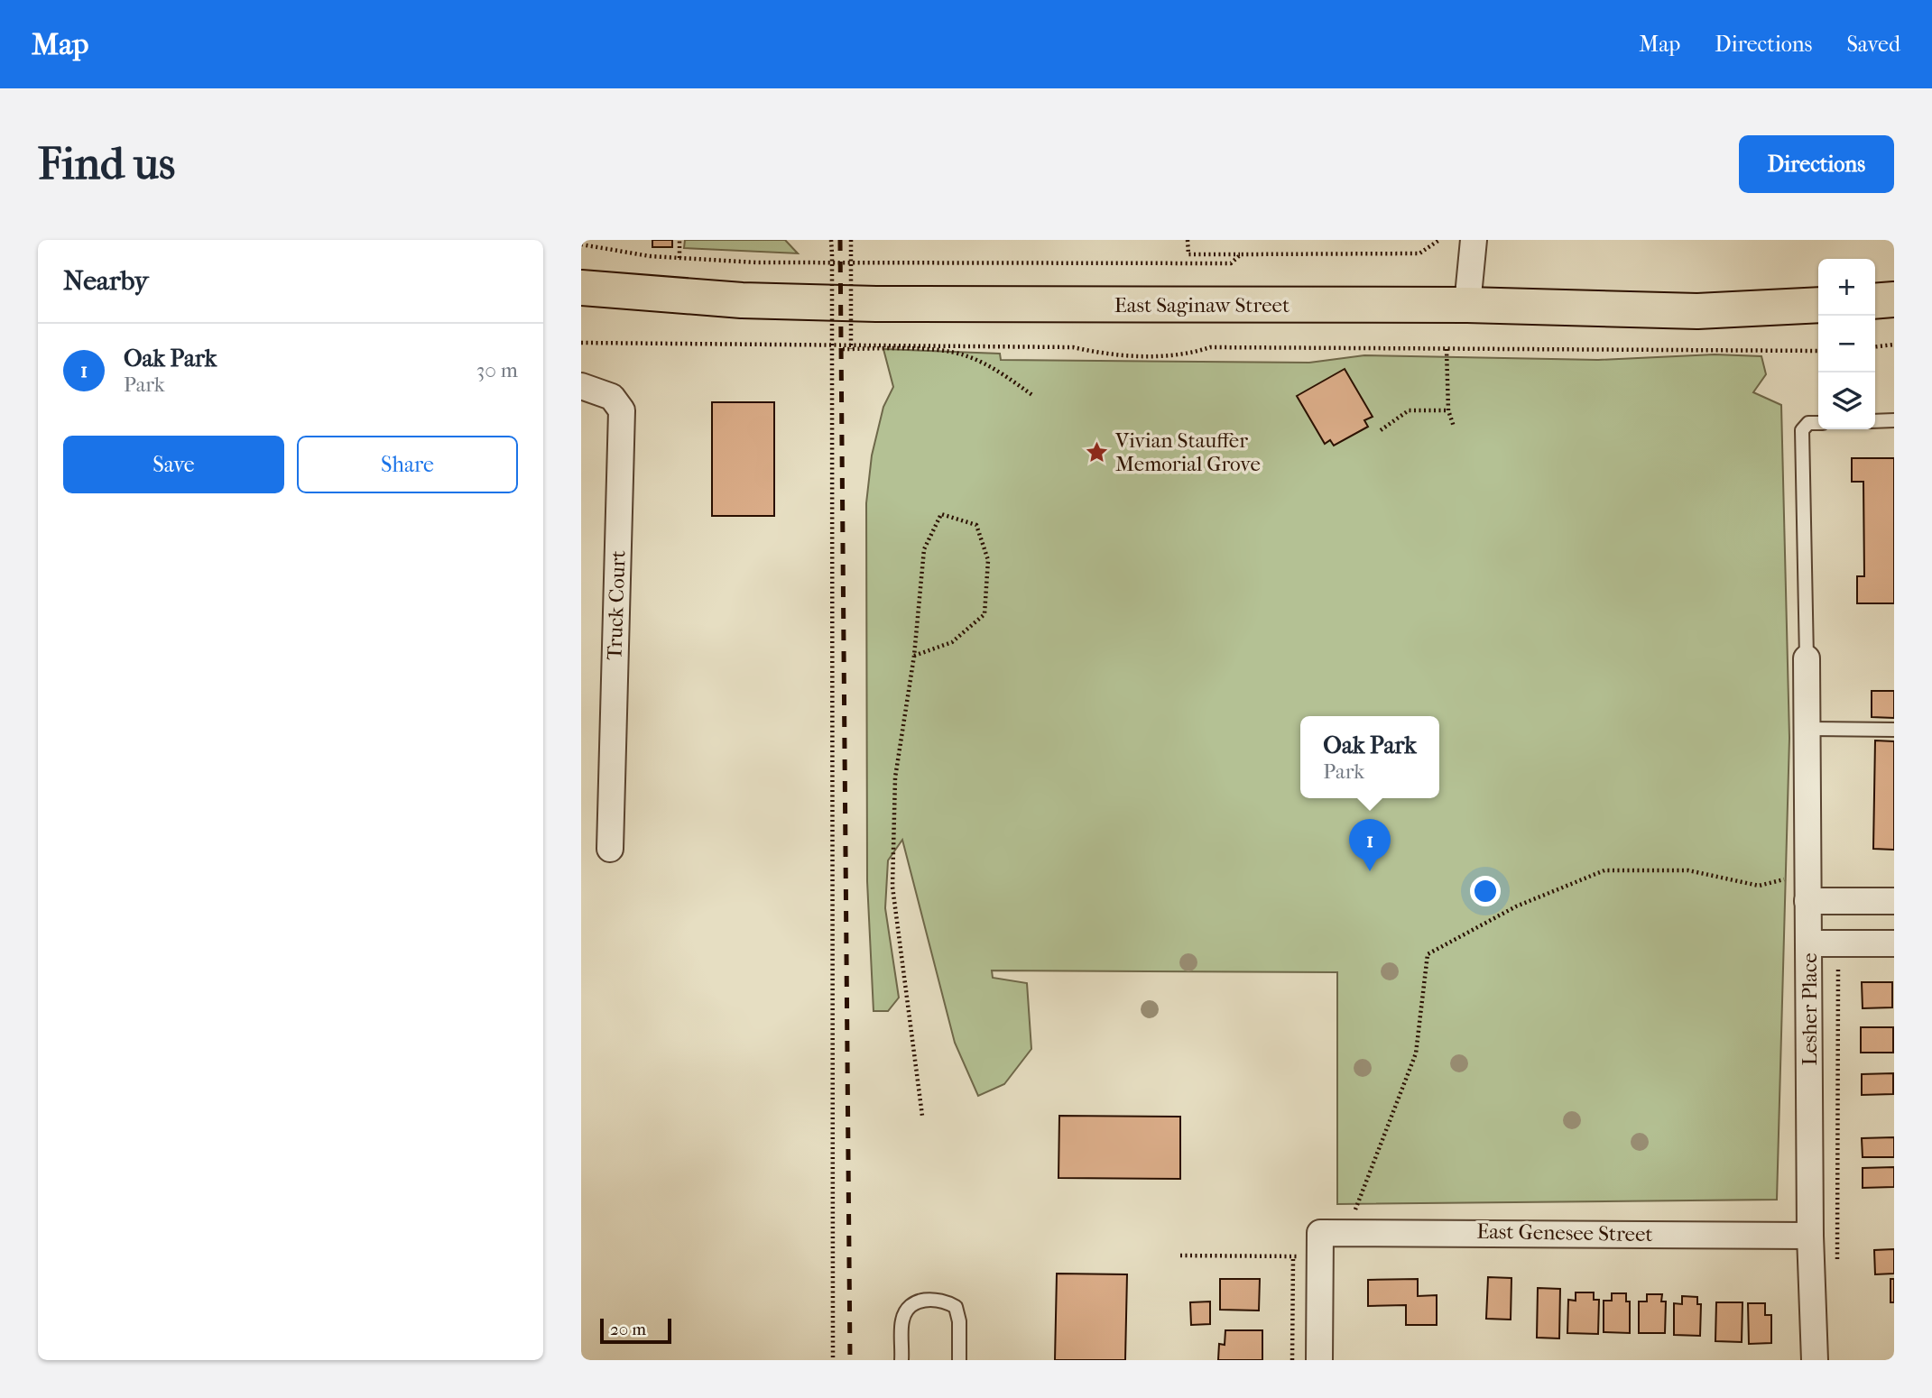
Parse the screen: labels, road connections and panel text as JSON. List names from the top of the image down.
{
  "streets": {
    "main road": ["East Saginaw Street"],
    "street": ["Truck Court", "Lesher Place", "East Genesee Street"]
  },
  "crossings": [
    ["Lesher Place", "East Genesee Street"]
  ],
  "places": {
    "place": ["Vivian Stauffer Memorial Grove"]
  },
  "scale_bar": "20 m",
  "page": {
    "header": "Map",
    "nav": ["Map", "Directions", "Saved"],
    "buttons": [
      "Directions",
      ["Save", "Share"]
    ],
    "title": "Find us",
    "heading": "Nearby",
    "map_buttons": ["+", "−"],
    "list": [
      {
        "mark": "1",
        "name": "Oak Park",
        "note": "Park",
        "value": "30 m"
      }
    ],
    "popup": ["Oak Park", "Park"],
    "pins": "1",
    "scale": "20 m"
  }
}
